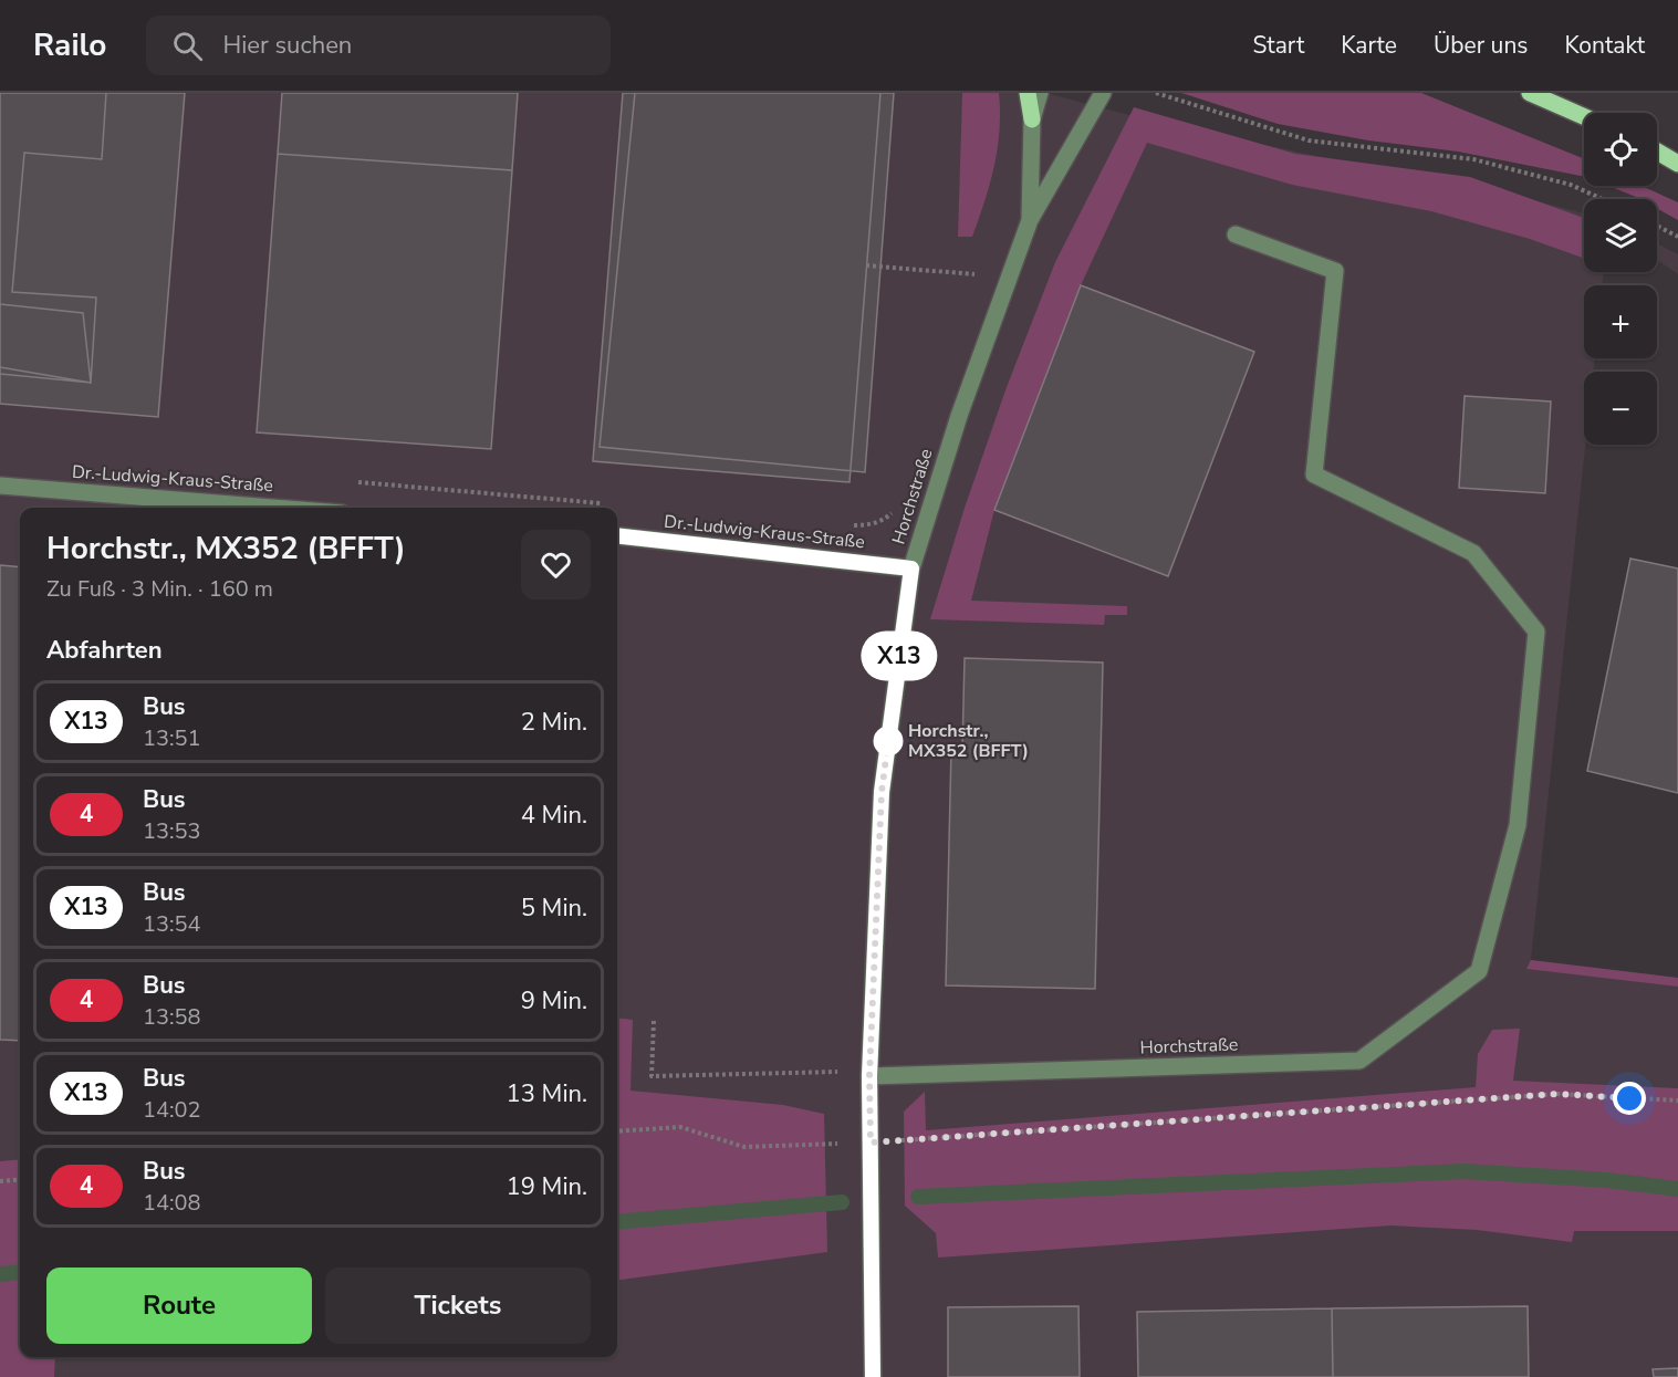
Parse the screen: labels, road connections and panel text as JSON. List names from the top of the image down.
{
  "streets": {
    "street": ["Dr.-Ludwig-Kraus-Straße", "Horchstraße"]
  },
  "crossings": [
    ["Dr.-Ludwig-Kraus-Straße", "Horchstraße"]
  ],
  "places": ["Horchstr., MX352 (BFFT)"],
  "lines": ["bus line X13"],
  "page": {
    "header": "Railo",
    "search": "Hier suchen",
    "nav": [
      "Start",
      "Karte",
      "Über uns",
      "Kontakt"
    ],
    "on_map": "X13",
    "map_buttons": ["+", "−"],
    "heading": [
      ["Horchstr., MX352 (BFFT)", "Zu Fuß · 3 Min. · 160 m"],
      "Abfahrten"
    ],
    "list": [
      {
        "mark": "X13",
        "name": "Bus",
        "note": "13:51",
        "value": "2 Min."
      },
      {
        "mark": "4",
        "name": "Bus",
        "note": "13:53",
        "value": "4 Min."
      },
      {
        "mark": "X13",
        "name": "Bus",
        "note": "13:54",
        "value": "5 Min."
      },
      {
        "mark": "4",
        "name": "Bus",
        "note": "13:58",
        "value": "9 Min."
      },
      {
        "mark": "X13",
        "name": "Bus",
        "note": "14:02",
        "value": "13 Min."
      },
      {
        "mark": "4",
        "name": "Bus",
        "note": "14:08",
        "value": "19 Min."
      }
    ],
    "buttons": ["Route", "Tickets"]
  }
}
